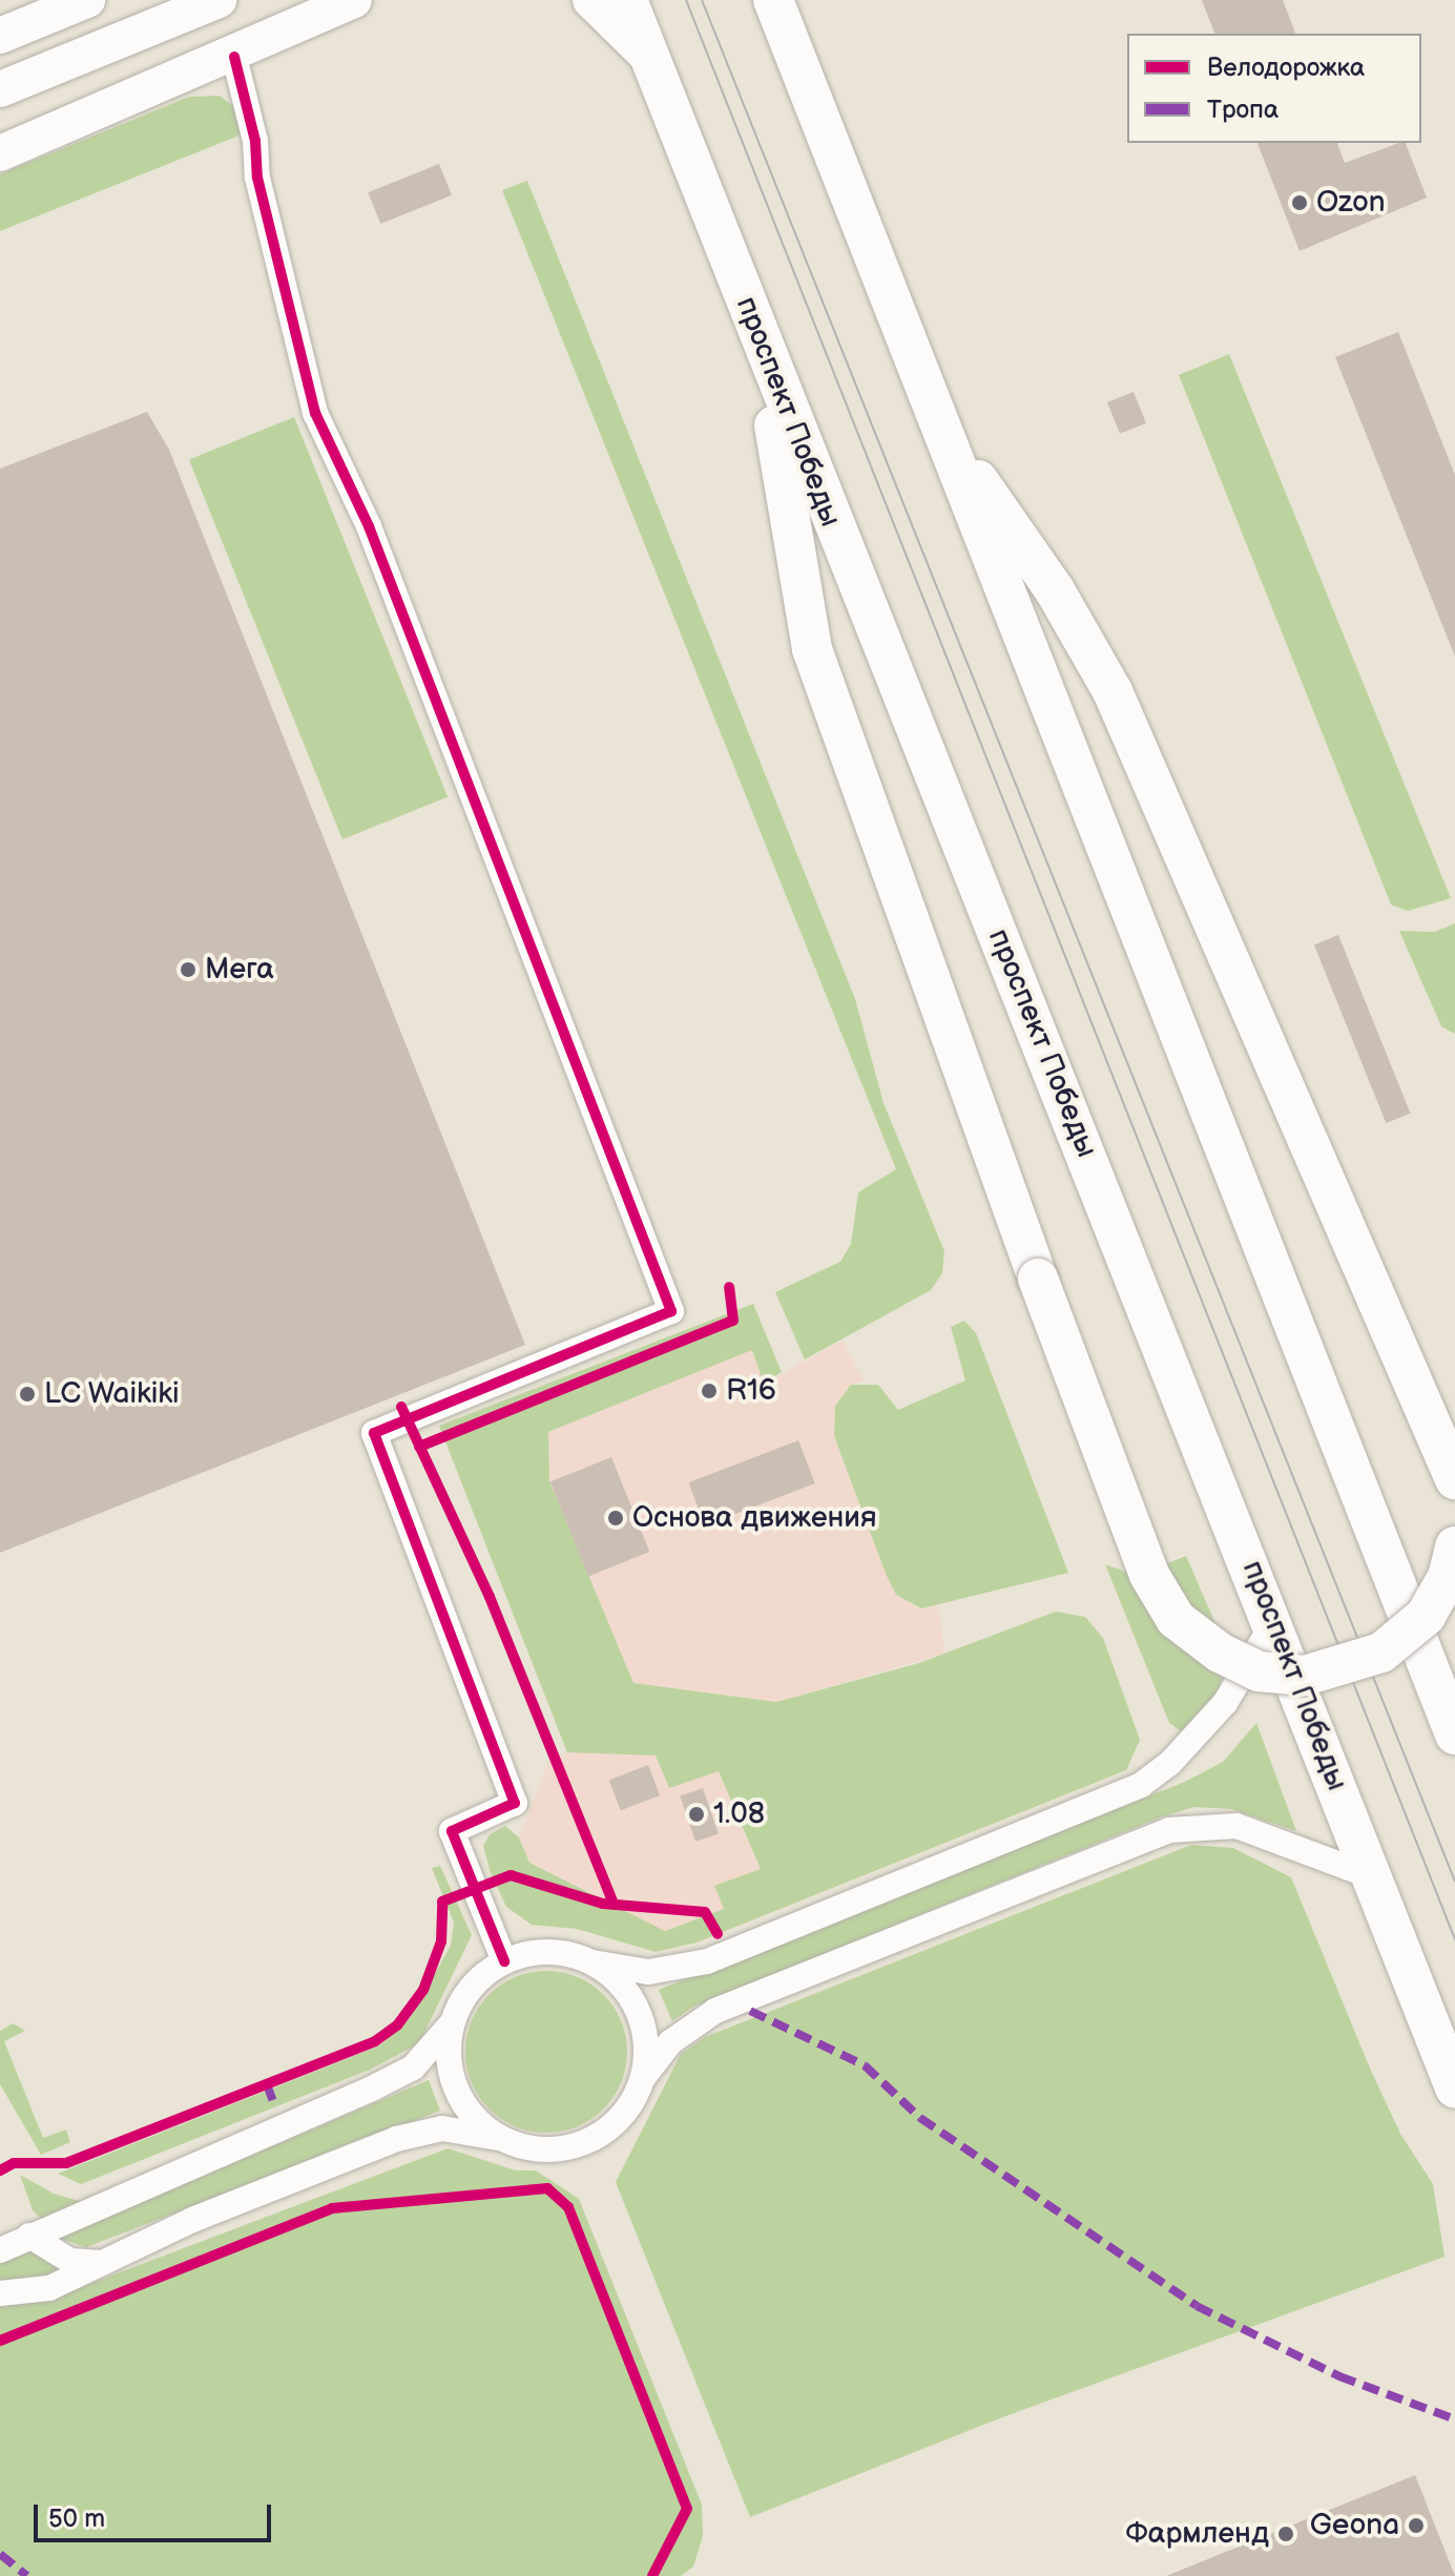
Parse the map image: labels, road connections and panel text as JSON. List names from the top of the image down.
{
  "streets": {
    "main road": ["проспект Победы"]
  },
  "places": [
    "Ozon",
    "Мега",
    "R16",
    "LC Waikiki",
    "Основа движения",
    "1.08",
    "Geona",
    "Фармленд"
  ],
  "legend": ["Велодорожка", "Тропа"],
  "scale_bar": "50 m"
}
